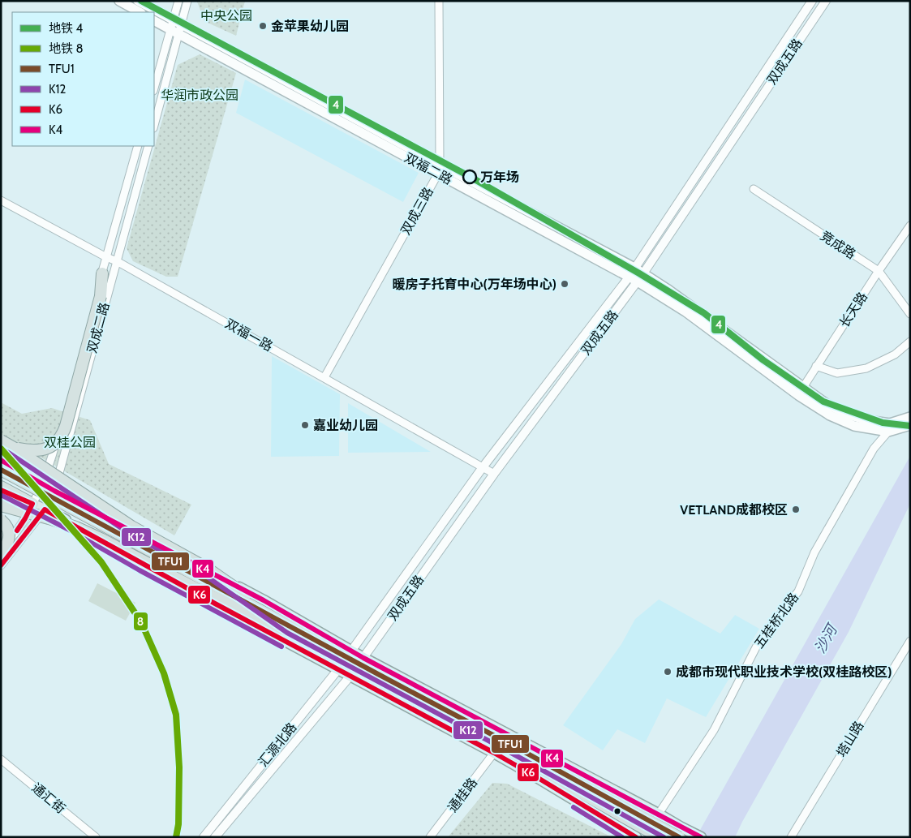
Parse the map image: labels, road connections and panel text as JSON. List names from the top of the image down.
{
  "streets": {
    "main road": ["双福二路"],
    "street": [
      "双成五路",
      "双成三路",
      "竞成路",
      "长天路",
      "双成二路",
      "双福一路",
      "五桂桥北路",
      "塔山路",
      "汇源北路",
      "通桂路",
      "通汇街"
    ]
  },
  "crossings": [
    ["双成五路", "双福二路"],
    ["双成五路", "双福一路"],
    ["双成五路", "汇源北路"],
    ["双福二路", "双成三路"],
    ["双福二路", "长天路"],
    ["双福二路", "五桂桥北路"],
    ["双成三路", "双福一路"],
    ["竞成路", "长天路"],
    ["双成二路", "双福一路"]
  ],
  "water": ["沙河"],
  "parks": ["中央公园", "华润市政公园", "双桂公园"],
  "places": [
    "金苹果幼儿园",
    "万年场",
    "暖房子托育中心(万年场中心)",
    "嘉业幼儿园",
    "VETLAND成都校区",
    "成都市现代职业技术学校(双桂路校区)"
  ],
  "lines": [
    "metro line 4",
    "metro line 8",
    "transit line K12",
    "transit line K4",
    "transit line TFU1",
    "transit line K6"
  ],
  "legend": [
    "地铁 4",
    "地铁 8",
    "TFU1",
    "K12",
    "K6",
    "K4"
  ]
}
